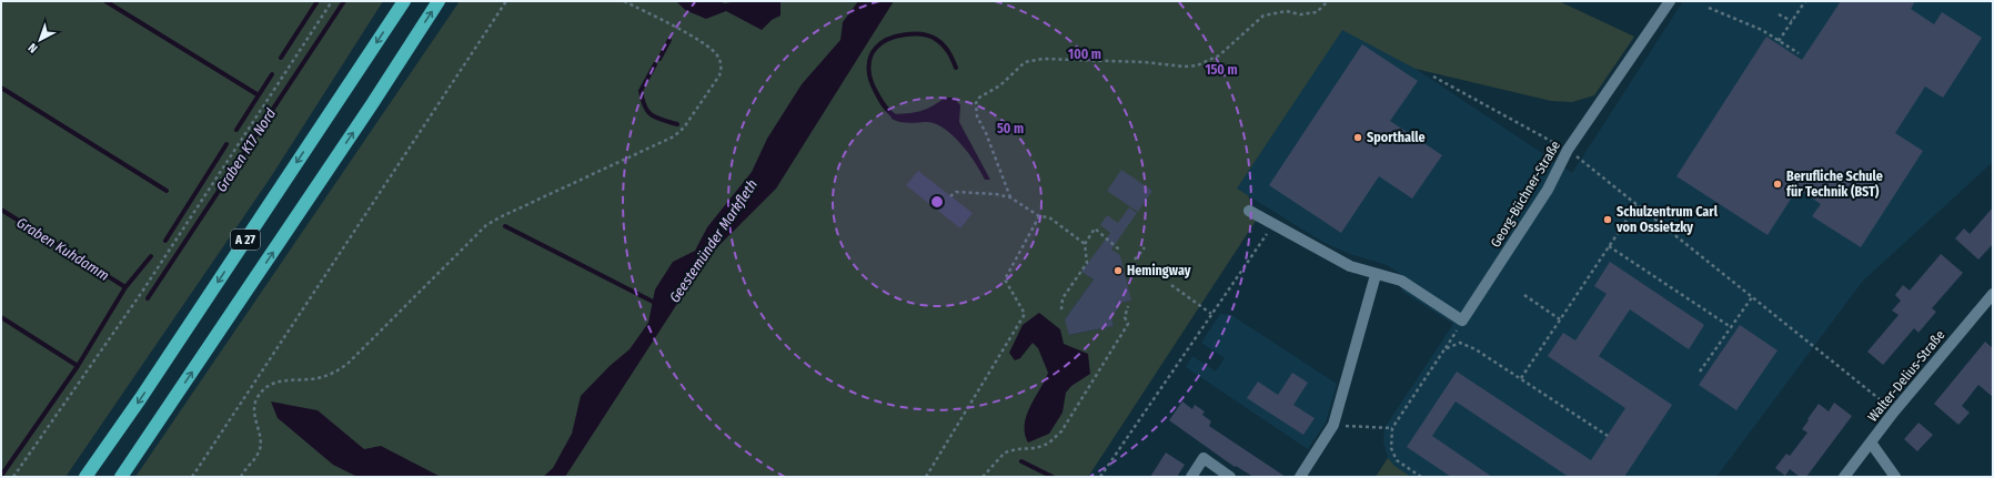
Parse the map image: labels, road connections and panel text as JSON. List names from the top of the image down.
{
  "streets": {
    "highway": ["A 27"],
    "street": ["Georg-Büchner-Straße", "Walter-Delius-Straße"]
  },
  "water": ["Graben K17 Nord", "Geestemünder Markfleth", "Graben Kuhdamm"],
  "places": [
    "Sporthalle",
    "Berufliche Schule für Technik (BST)",
    "Schulzentrum Carl von Ossietzky",
    "Hemingway"
  ],
  "north": "bottom left",
  "rings": ["100 m", "150 m", "50 m"]
}
